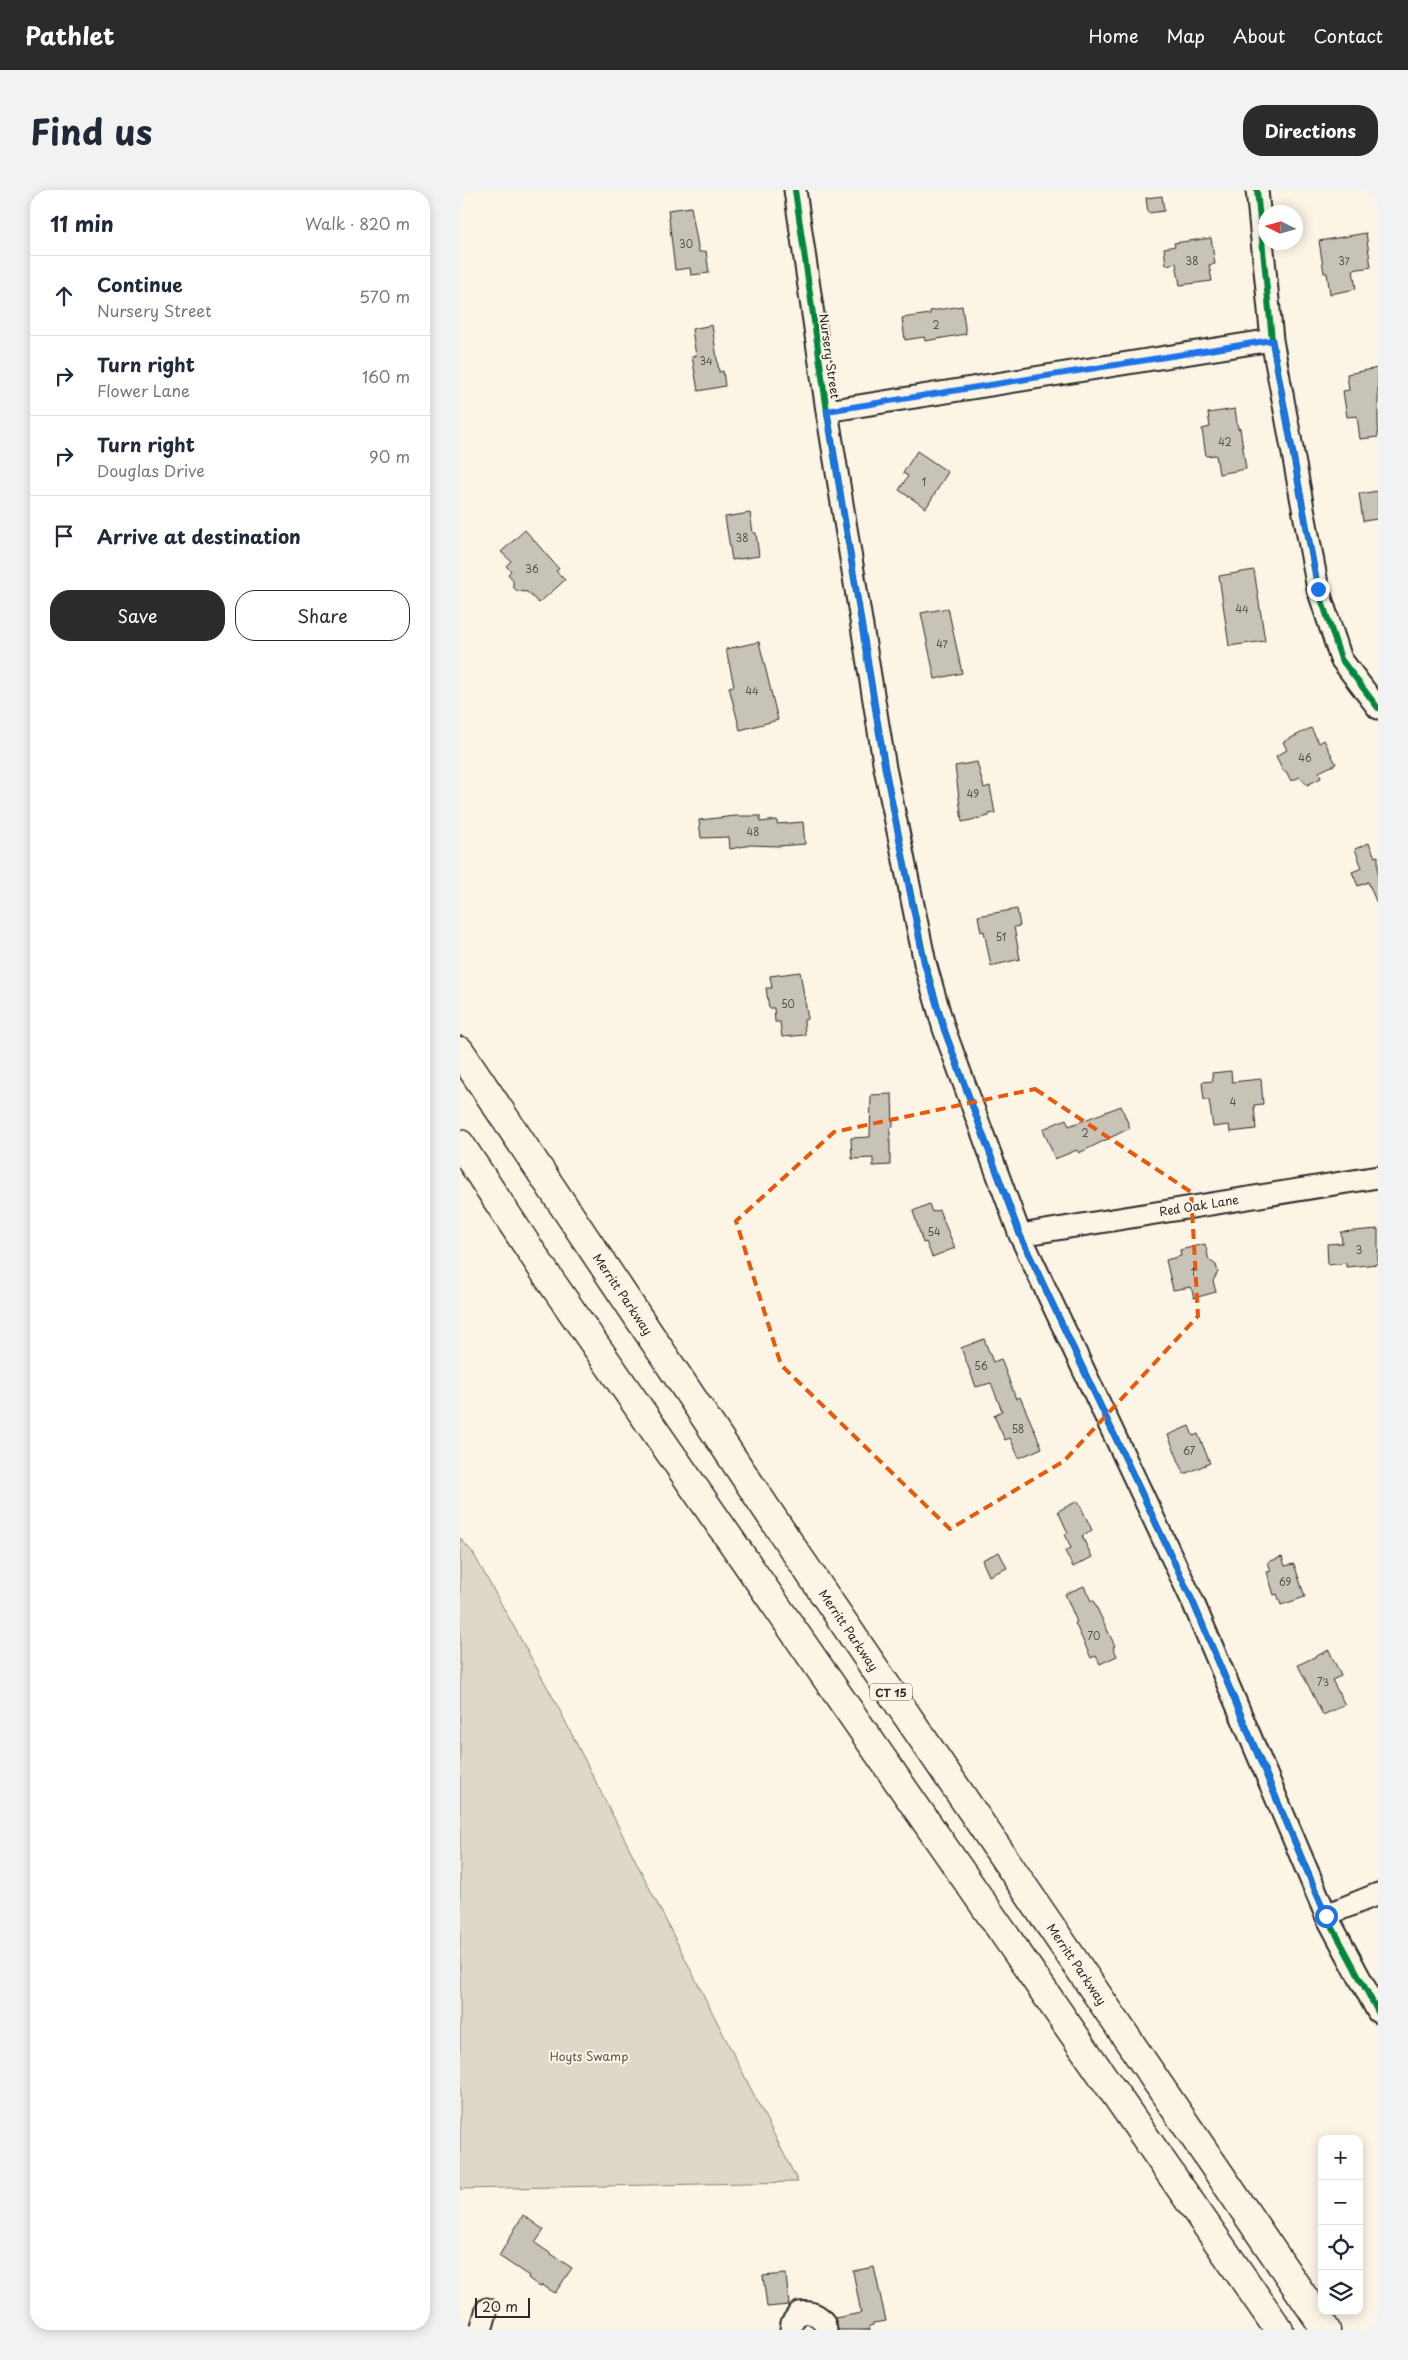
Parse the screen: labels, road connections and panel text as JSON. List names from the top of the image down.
{
  "streets": {
    "highway": ["Merritt Parkway", "CT 15"],
    "street": ["Nursery Street", "Red Oak Lane"]
  },
  "crossings": [
    ["Nursery Street", "Red Oak Lane"]
  ],
  "parks": ["Hoyts Swamp"],
  "house_numbers": [
    "30",
    "38",
    "37",
    "2",
    "34",
    "42",
    "1",
    "38",
    "36",
    "44",
    "47",
    "44",
    "46",
    "49",
    "48",
    "51",
    "50",
    "4",
    "2",
    "54",
    "3",
    "1",
    "56",
    "58",
    "67",
    "69",
    "70",
    "73"
  ],
  "scale_bar": "20 m",
  "north": "left",
  "page": {
    "header": "Pathlet",
    "nav": [
      "Home",
      "Map",
      "About",
      "Contact"
    ],
    "title": "Find us",
    "buttons": [
      "Directions",
      ["Save", "Share"]
    ],
    "heading": ["11 min", "Walk · 820 m"],
    "list": [
      ["Continue", "Nursery Street", "570 m"],
      ["Turn right", "Flower Lane", "160 m"],
      ["Turn right", "Douglas Drive", "90 m"],
      "Arrive at destination"
    ],
    "map_buttons": ["+", "−"],
    "scale": "20 m"
  }
}
